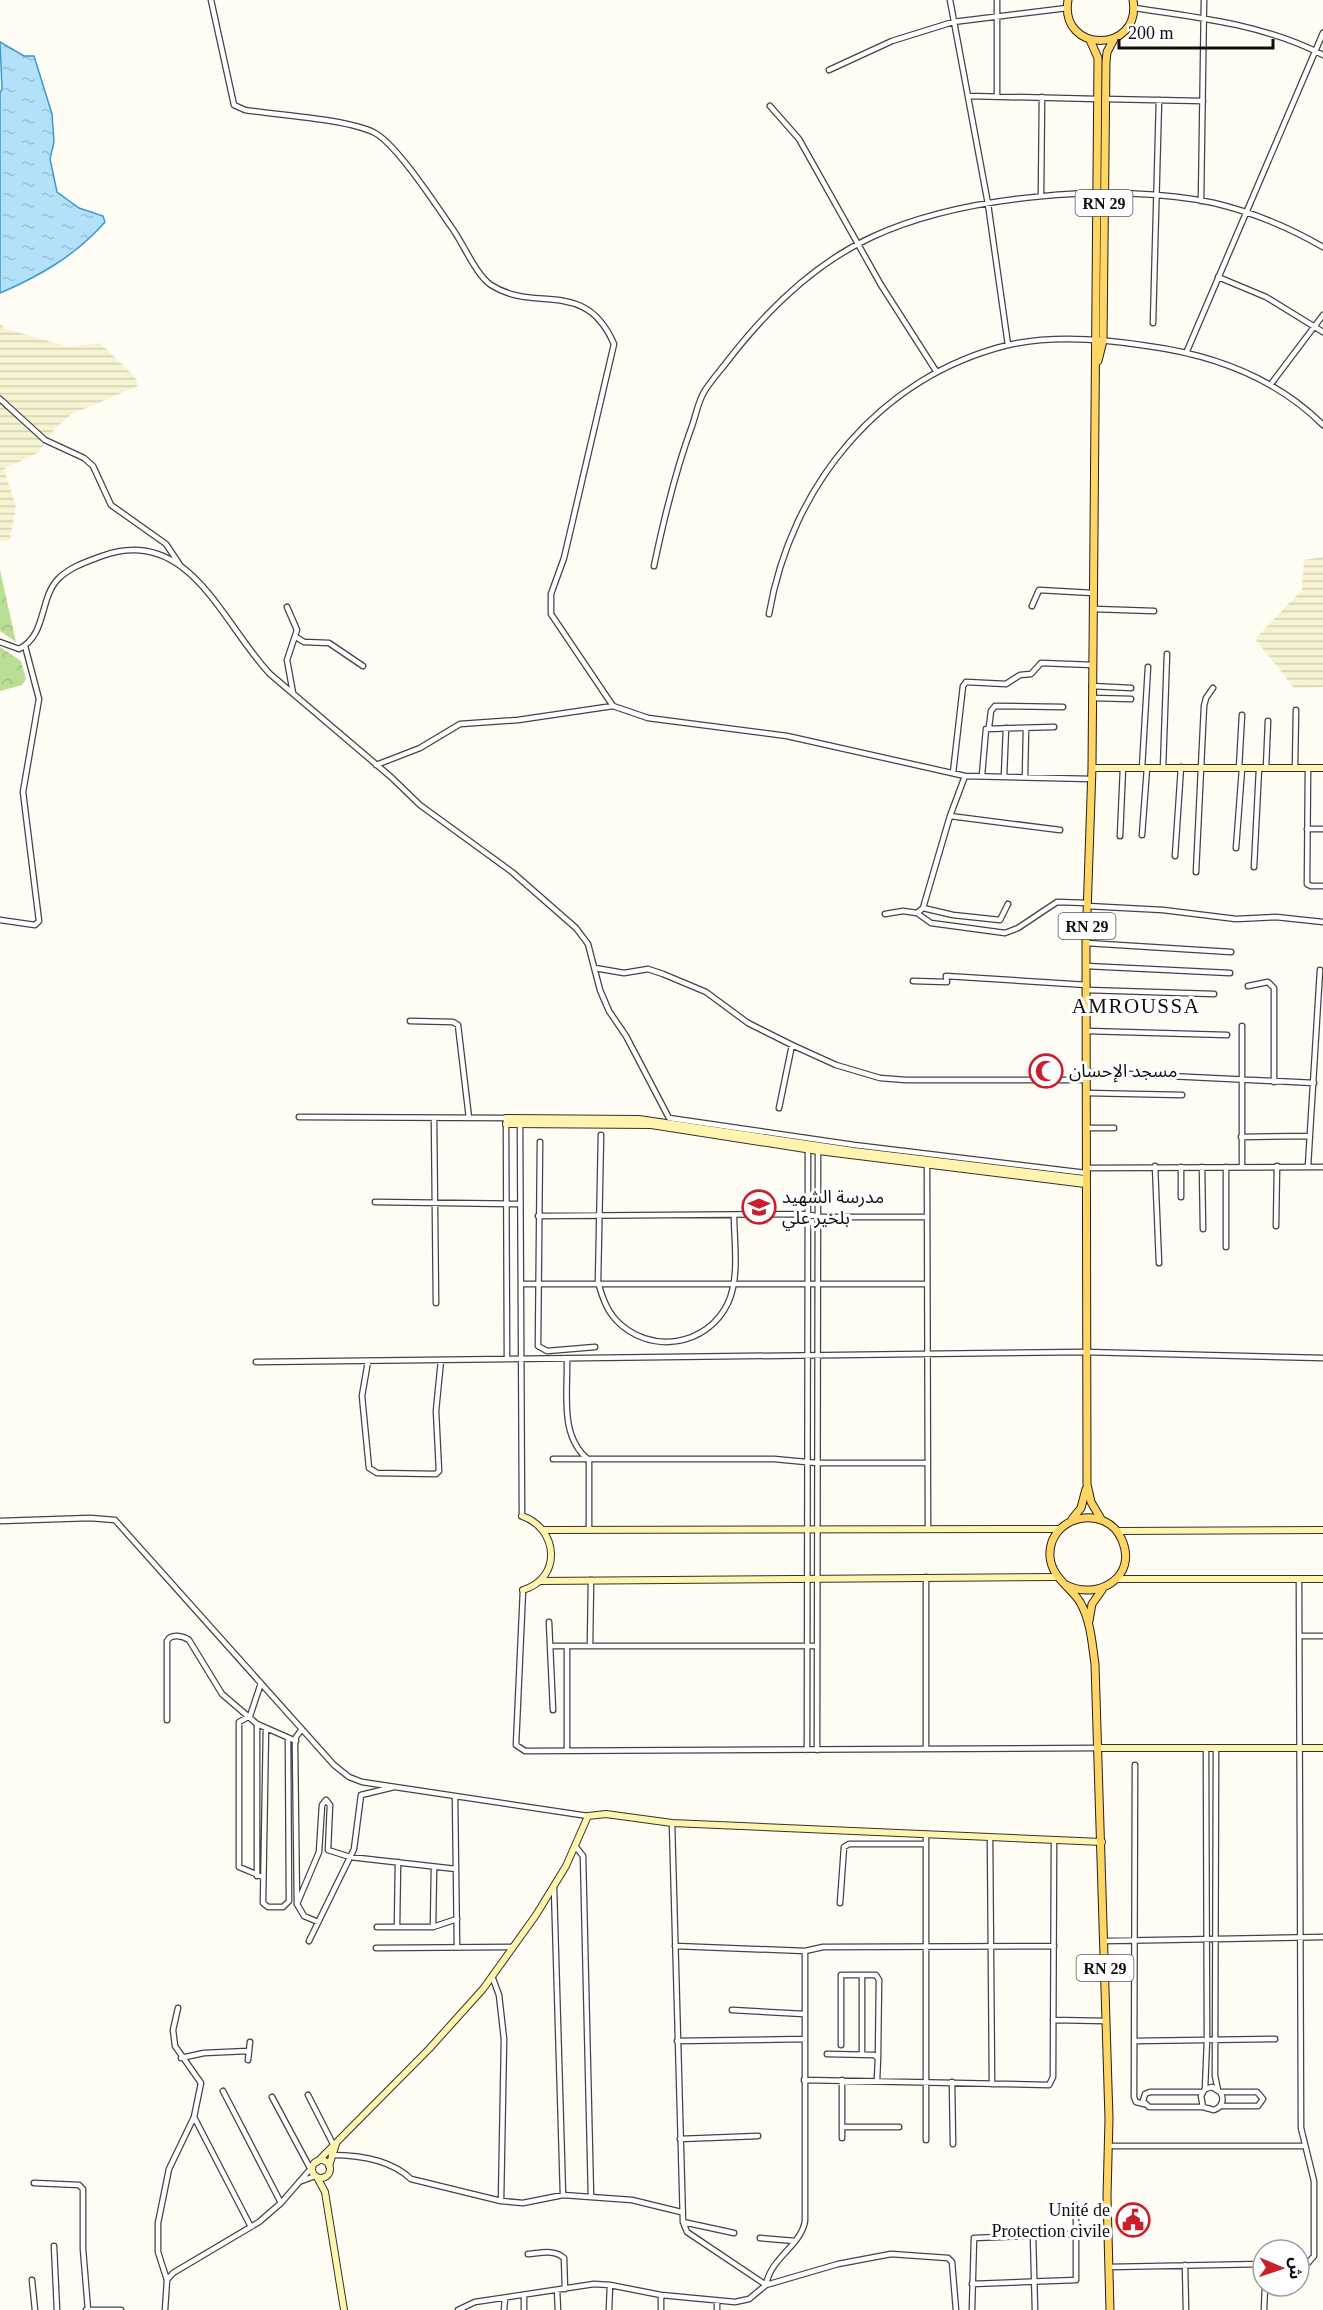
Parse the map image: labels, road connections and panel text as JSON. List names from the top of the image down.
{
  "streets": {
    "main road": ["RN 29"]
  },
  "districts": ["AMROUSSA"],
  "places": {
    "mosque": ["مسجد الإحسان"],
    "school or university": ["مدرسة الشهيد بلخير علي"],
    "public building": ["Unité de Protection civile"]
  },
  "scale_bar": "200 m",
  "north": "right"
}
